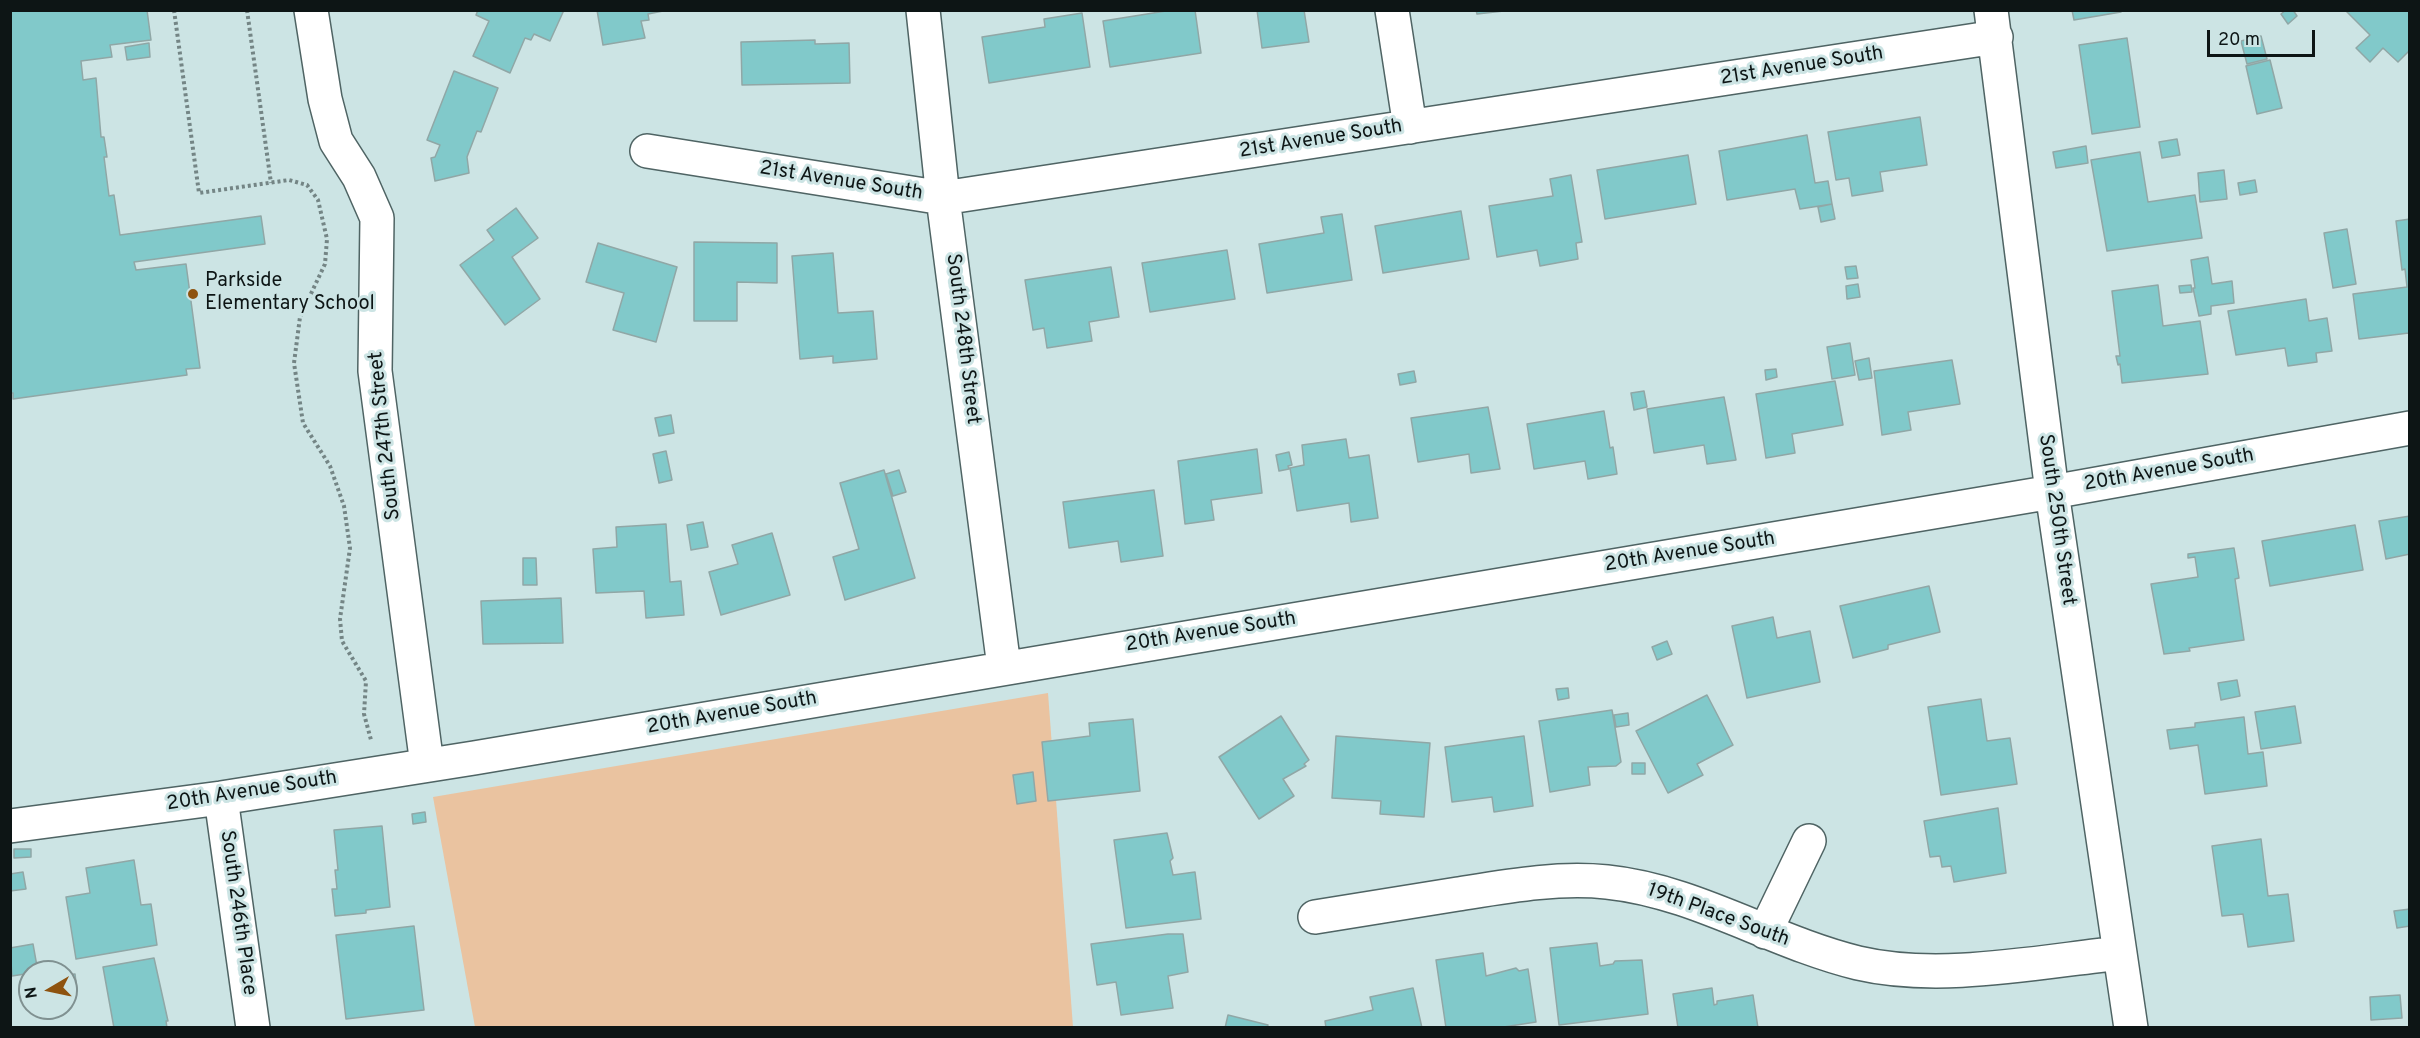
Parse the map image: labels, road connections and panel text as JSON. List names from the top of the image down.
{
  "streets": {
    "street": [
      "21st Avenue South",
      "South 248th Street",
      "South 247th Street",
      "20th Avenue South",
      "South 250th Street",
      "South 246th Place",
      "19th Place South"
    ]
  },
  "crossings": [
    ["21st Avenue South", "South 248th Street"],
    ["21st Avenue South", "South 250th Street"],
    ["South 248th Street", "20th Avenue South"],
    ["South 247th Street", "20th Avenue South"],
    ["20th Avenue South", "South 250th Street"],
    ["20th Avenue South", "South 246th Place"],
    ["South 250th Street", "19th Place South"]
  ],
  "places": ["Parkside Elementary School"],
  "scale_bar": "20 m",
  "north": "left"
}
